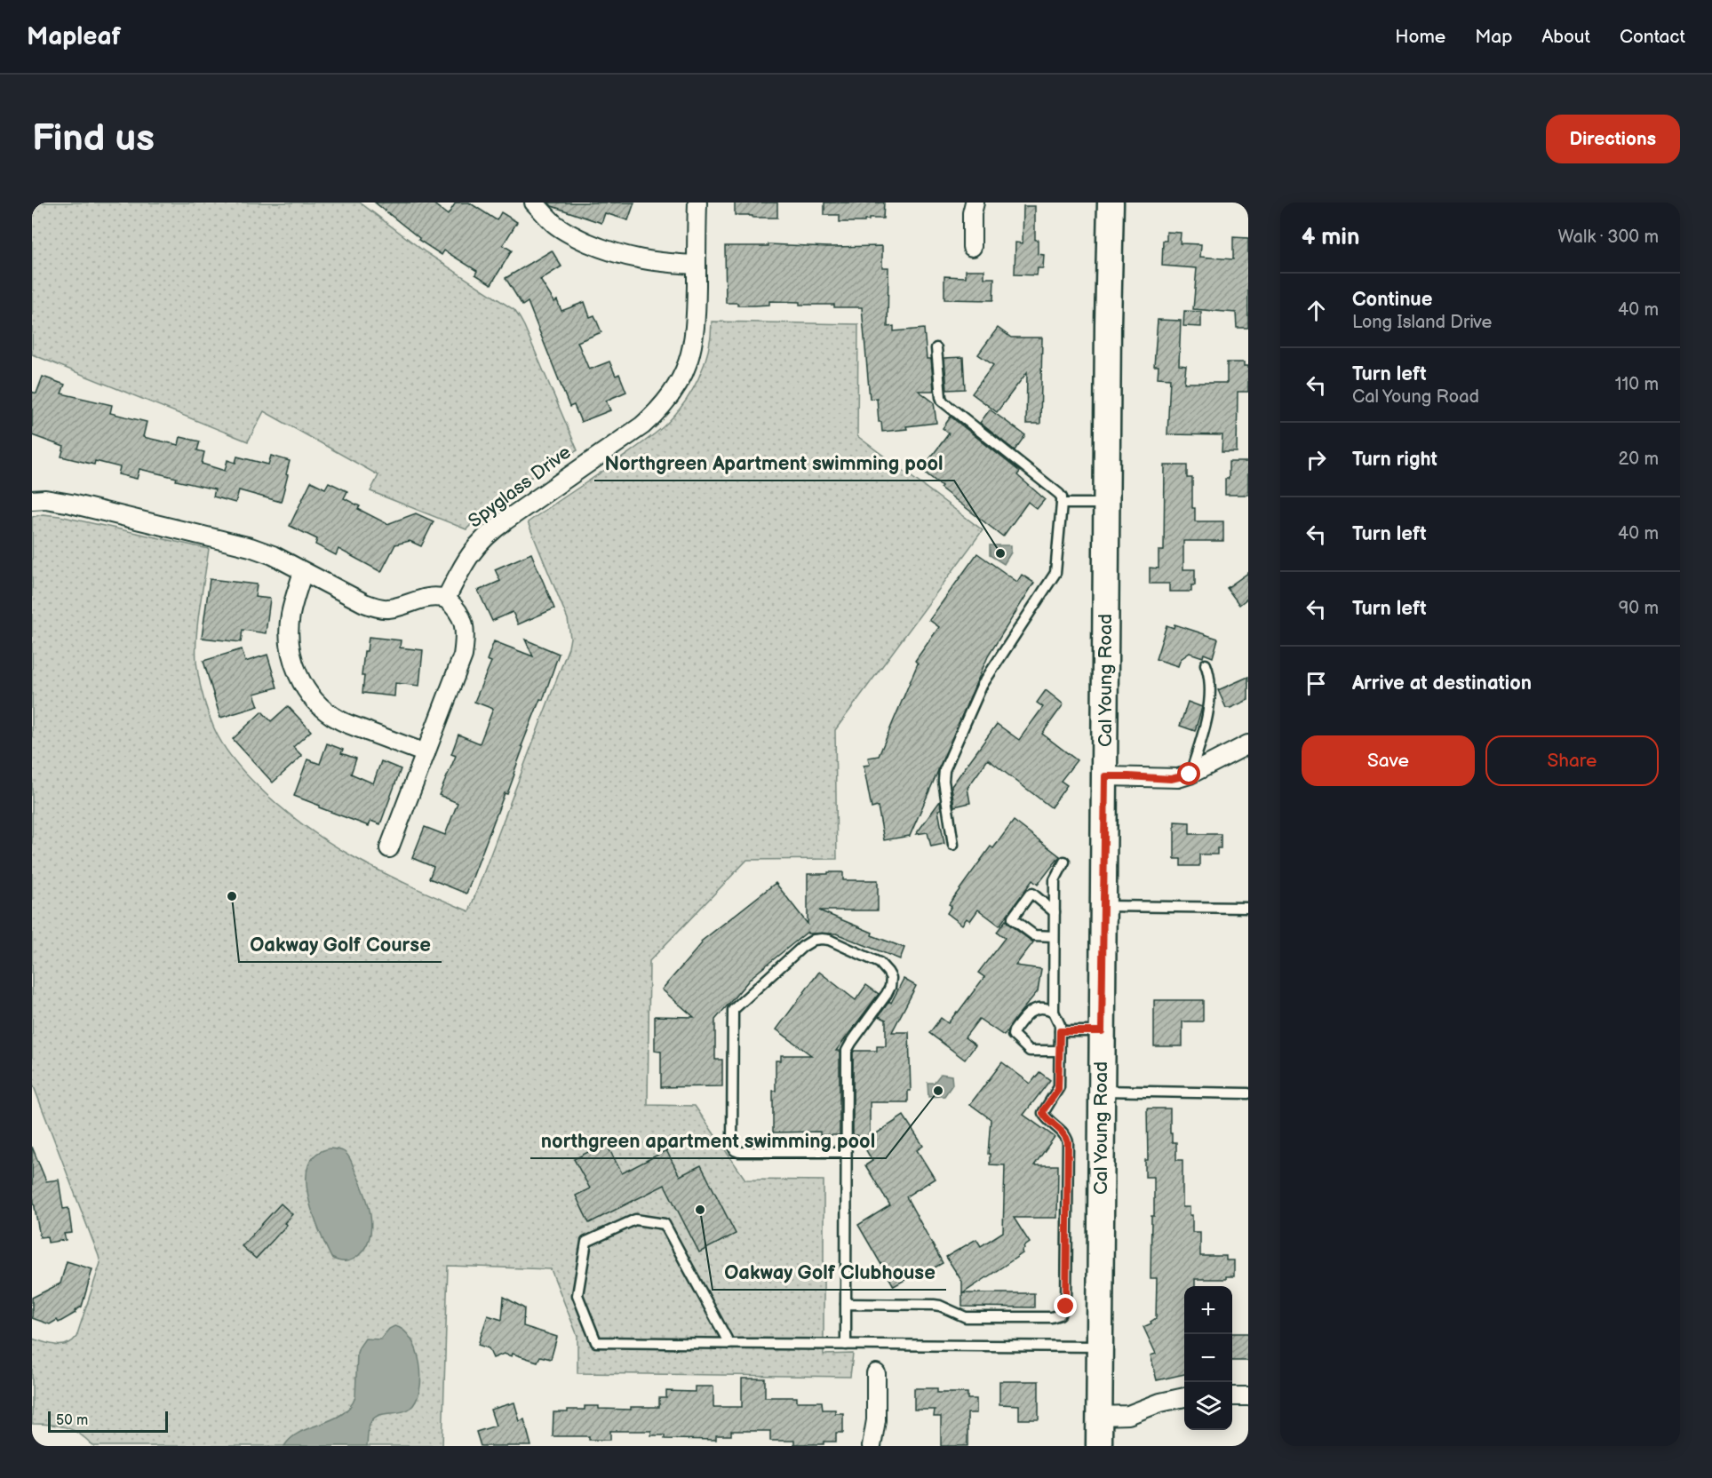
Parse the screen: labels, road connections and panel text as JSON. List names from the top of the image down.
{
  "streets": {
    "main road": ["Cal Young Road"],
    "street": ["Spyglass Drive"]
  },
  "places": [
    "Northgreen Apartment swimming pool",
    "Oakway Golf Course",
    "northgreen apartment swimming pool",
    "Oakway Golf Clubhouse"
  ],
  "scale_bar": "50 m",
  "page": {
    "header": "Mapleaf",
    "nav": [
      "Home",
      "Map",
      "About",
      "Contact"
    ],
    "buttons": [
      "Directions",
      ["Save", "Share"]
    ],
    "title": "Find us",
    "heading": ["4 min", "Walk · 300 m"],
    "list": [
      ["Continue", "Long Island Drive", "40 m"],
      ["Turn left", "Cal Young Road", "110 m"],
      ["Turn right", "20 m"],
      ["Turn left", "40 m"],
      ["Turn left", "90 m"],
      "Arrive at destination"
    ],
    "map_buttons": ["+", "−"],
    "scale": "50 m"
  }
}
